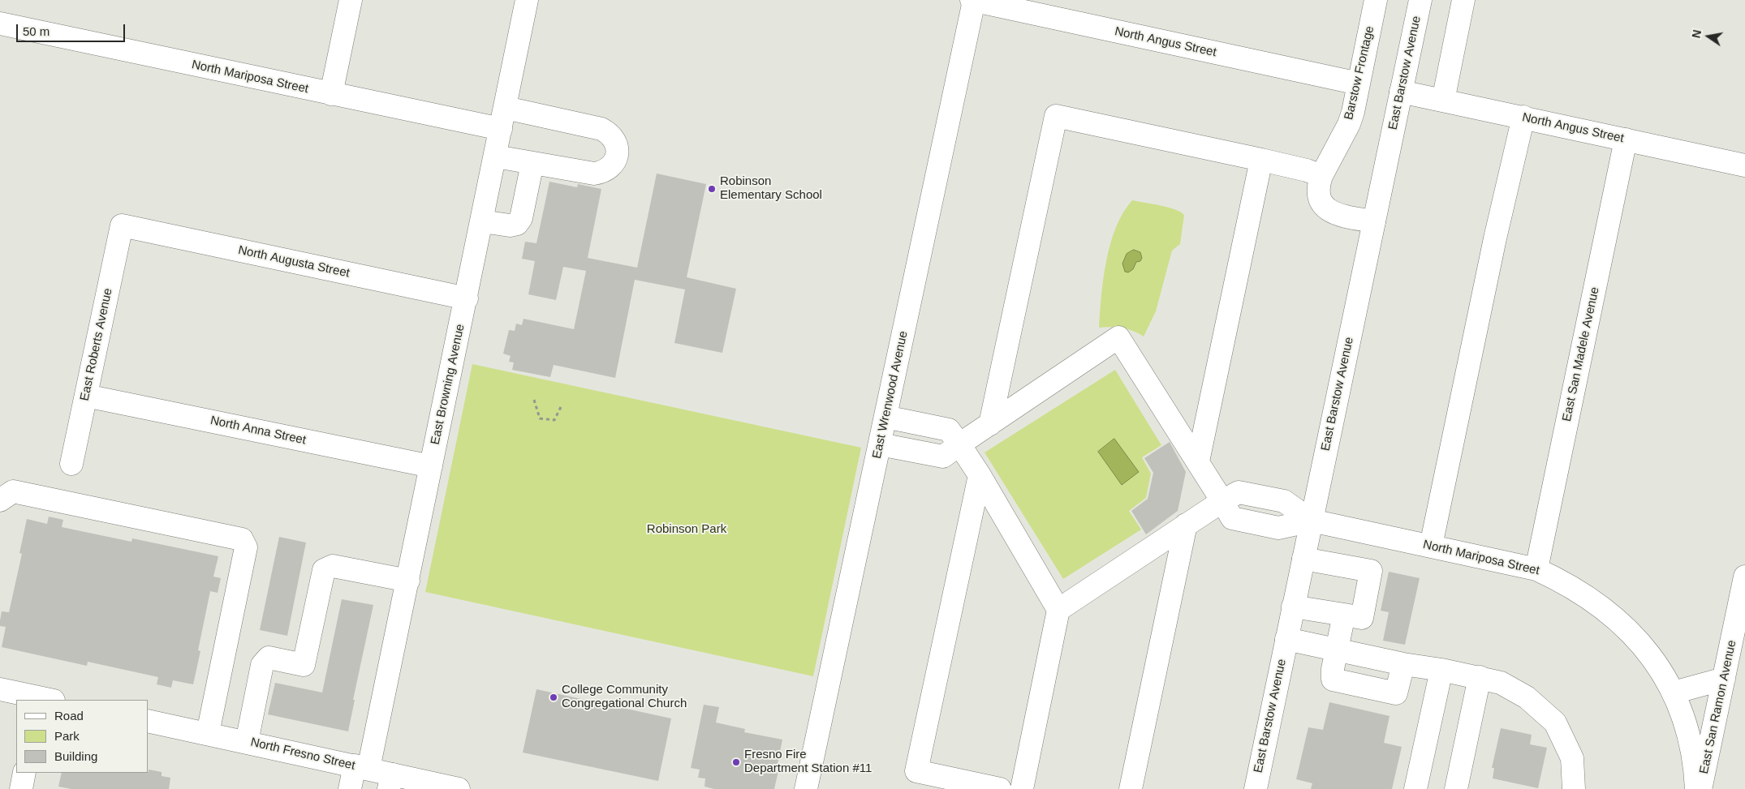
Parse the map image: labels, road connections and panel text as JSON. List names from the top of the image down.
{
  "streets": {
    "street": [
      "North Angus Street",
      "Barstow Frontage",
      "East Barstow Avenue",
      "North Mariposa Street",
      "North Augusta Street",
      "East Roberts Avenue",
      "East San Madele Avenue",
      "East Browning Avenue",
      "East Wrenwood Avenue",
      "North Anna Street",
      "East San Ramon Avenue",
      "North Fresno Street"
    ]
  },
  "crossings": [
    ["North Angus Street", "Barstow Frontage"],
    ["North Angus Street", "East Barstow Avenue"],
    ["North Angus Street", "East San Madele Avenue"],
    ["North Angus Street", "East Wrenwood Avenue"],
    ["Barstow Frontage", "East Barstow Avenue"],
    ["East Barstow Avenue", "North Mariposa Street"],
    ["North Mariposa Street", "East San Madele Avenue"],
    ["North Mariposa Street", "East Browning Avenue"],
    ["North Augusta Street", "East Roberts Avenue"],
    ["North Augusta Street", "East Browning Avenue"],
    ["East Roberts Avenue", "North Anna Street"],
    ["East Browning Avenue", "North Anna Street"],
    ["East Browning Avenue", "North Fresno Street"]
  ],
  "parks": ["Robinson Park"],
  "places": ["Robinson Elementary School", "College Community Congregational Church", "Fresno Fire Department Station #11"],
  "legend": ["Road", "Park", "Building"],
  "scale_bar": "50 m",
  "north": "left"
}
